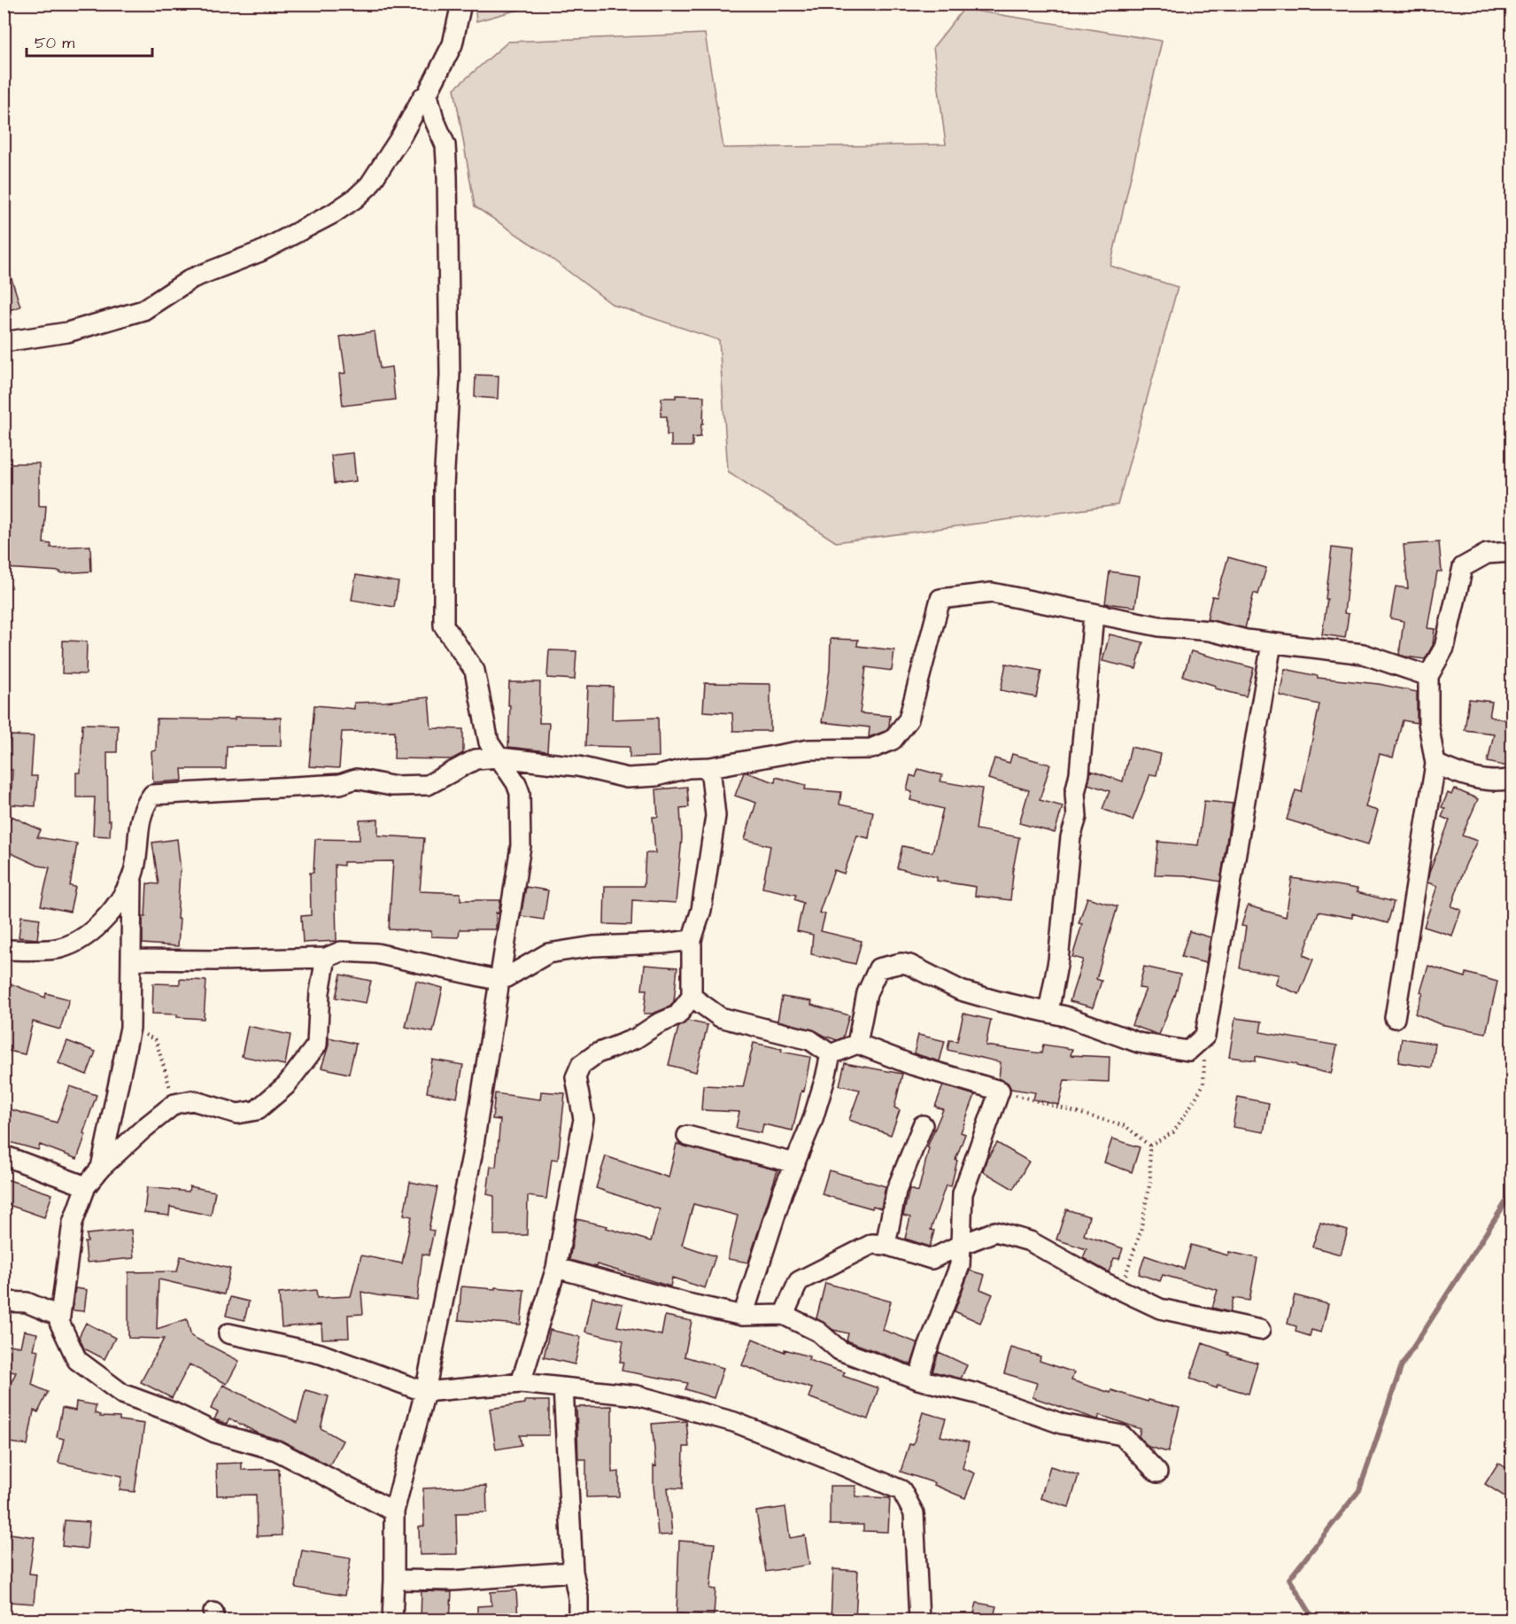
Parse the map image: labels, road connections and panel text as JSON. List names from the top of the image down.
{
  "scale_bar": "50 m"
}
